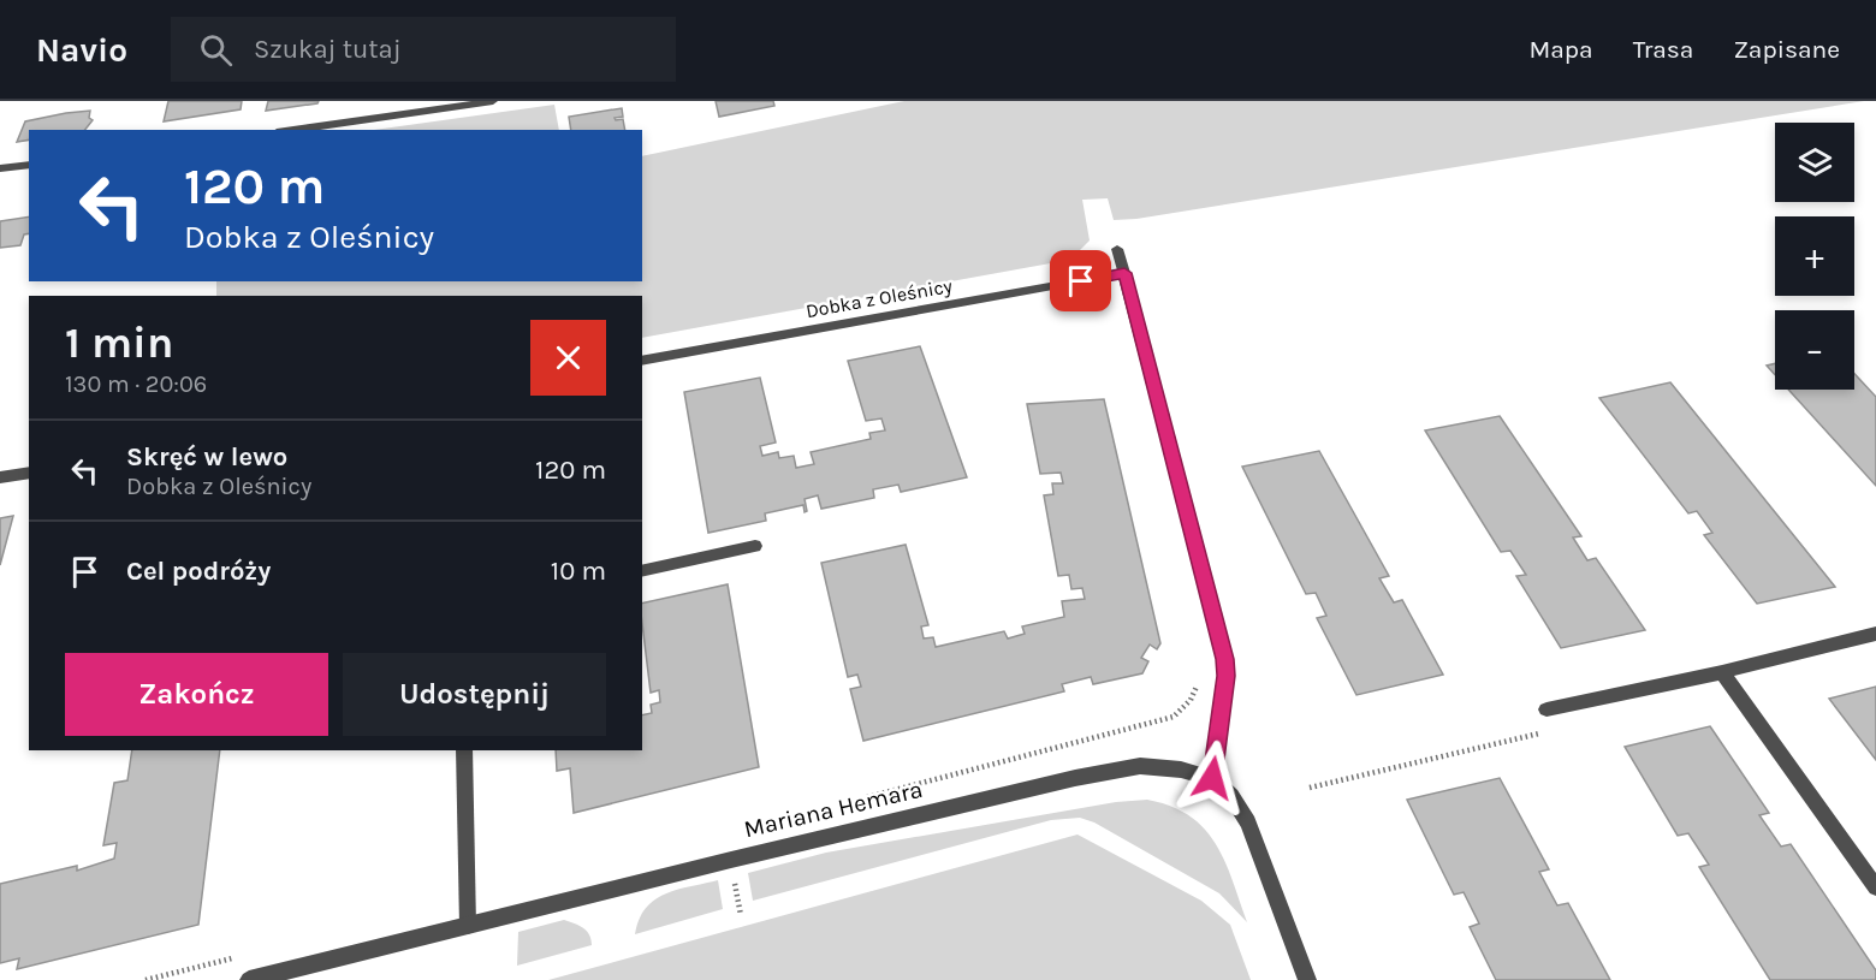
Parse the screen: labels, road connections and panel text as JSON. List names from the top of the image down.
{
  "streets": {
    "street": ["Dobka z Oleśnicy", "Mariana Hemara"]
  },
  "page": {
    "header": "Navio",
    "search": "Szukaj tutaj",
    "nav": ["Mapa", "Trasa", "Zapisane"],
    "map_buttons": ["+", "−"],
    "turn": ["120 m", "Dobka z Oleśnicy"],
    "heading": ["1 min", "130 m · 20:06"],
    "list": [
      {
        "name": "Skręć w lewo",
        "note": "Dobka z Oleśnicy",
        "value": "120 m"
      },
      {
        "name": "Cel podróży",
        "value": "10 m"
      }
    ],
    "buttons": ["Zakończ", "Udostępnij"]
  }
}
